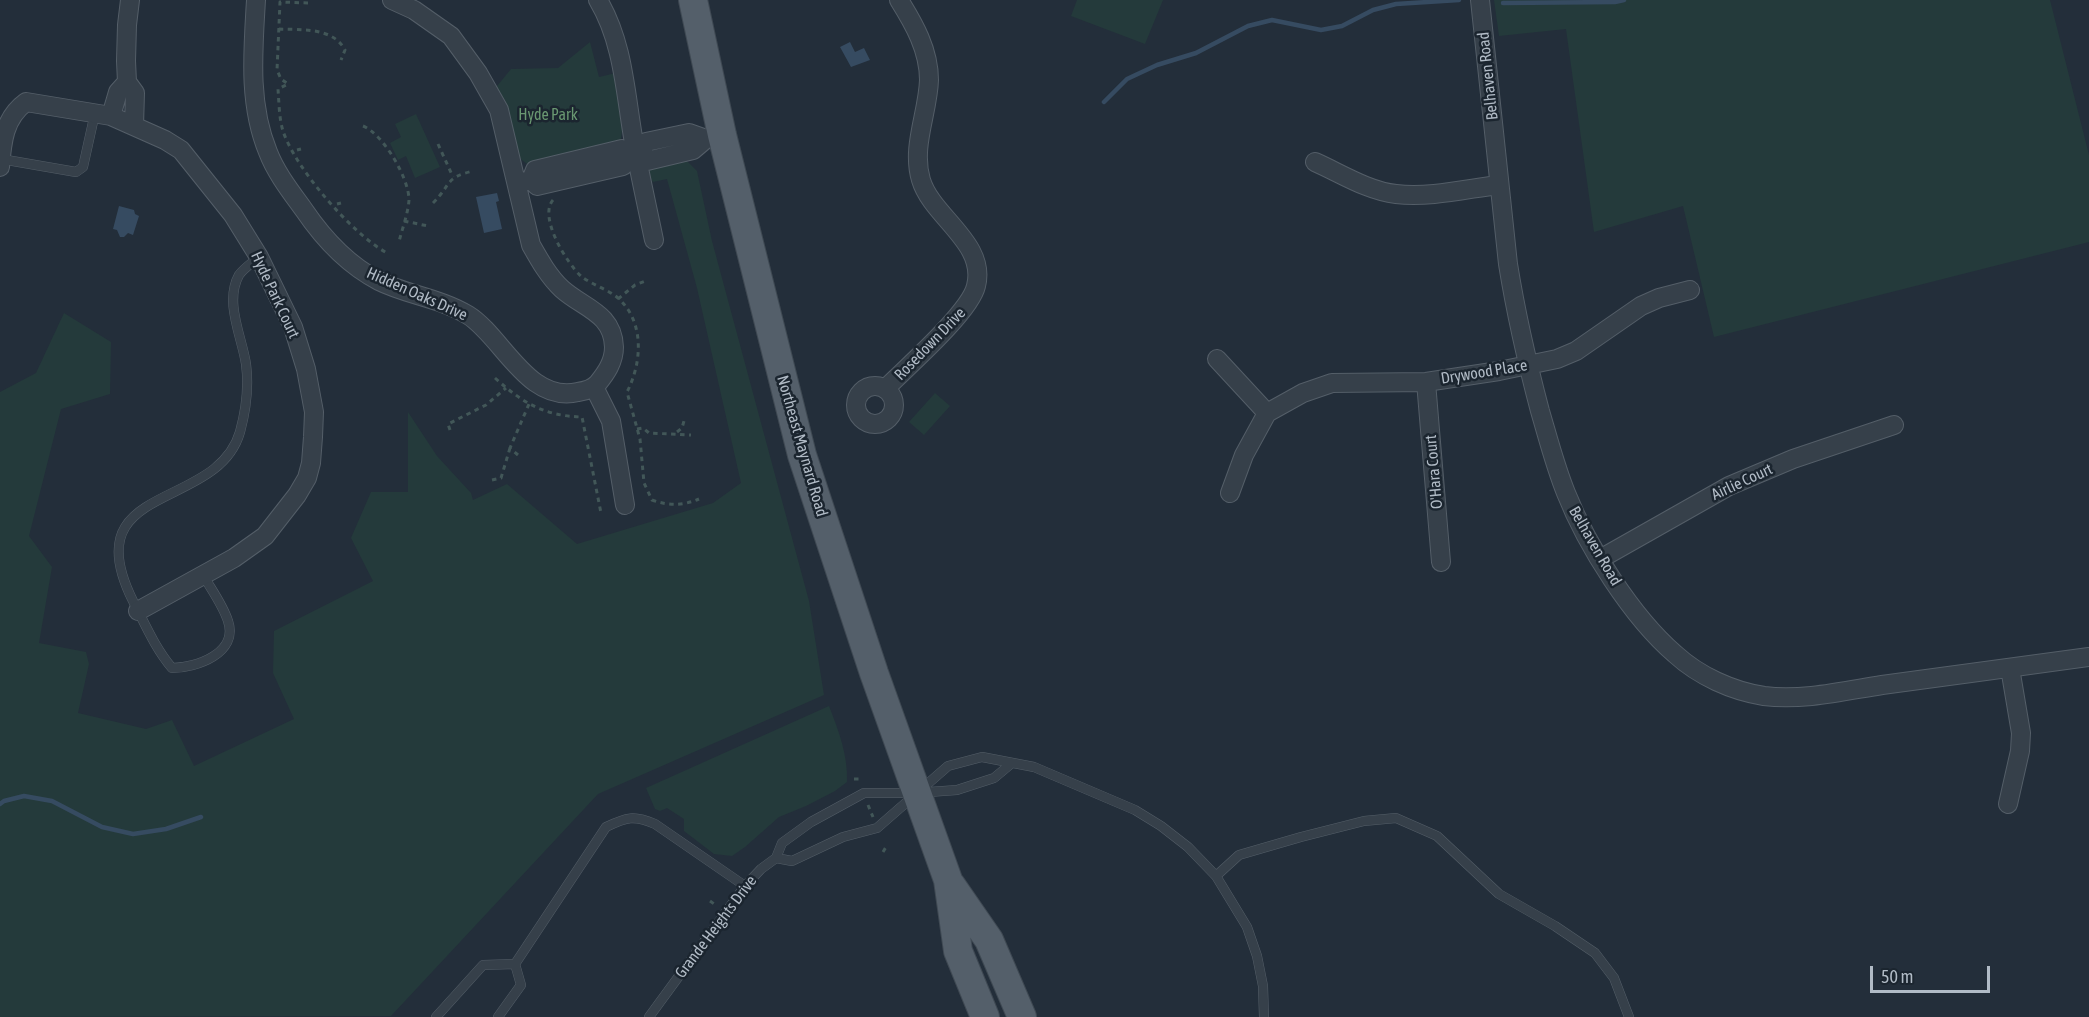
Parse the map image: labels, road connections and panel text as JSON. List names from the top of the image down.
{
  "streets": {
    "main road": ["Northeast Maynard Road"],
    "street": [
      "Belhaven Road",
      "Hidden Oaks Drive",
      "Hyde Park Court",
      "Rosedown Drive",
      "Drywood Place",
      "O'Hara Court",
      "Airlie Court"
    ],
    "lane": ["Grande Heights Drive"]
  },
  "crossings": [
    ["Belhaven Road", "Drywood Place"],
    ["Belhaven Road", "Airlie Court"],
    ["Drywood Place", "O'Hara Court"],
    ["Northeast Maynard Road", "Grande Heights Drive"]
  ],
  "parks": ["Hyde Park"],
  "scale_bar": "50 m"
}
